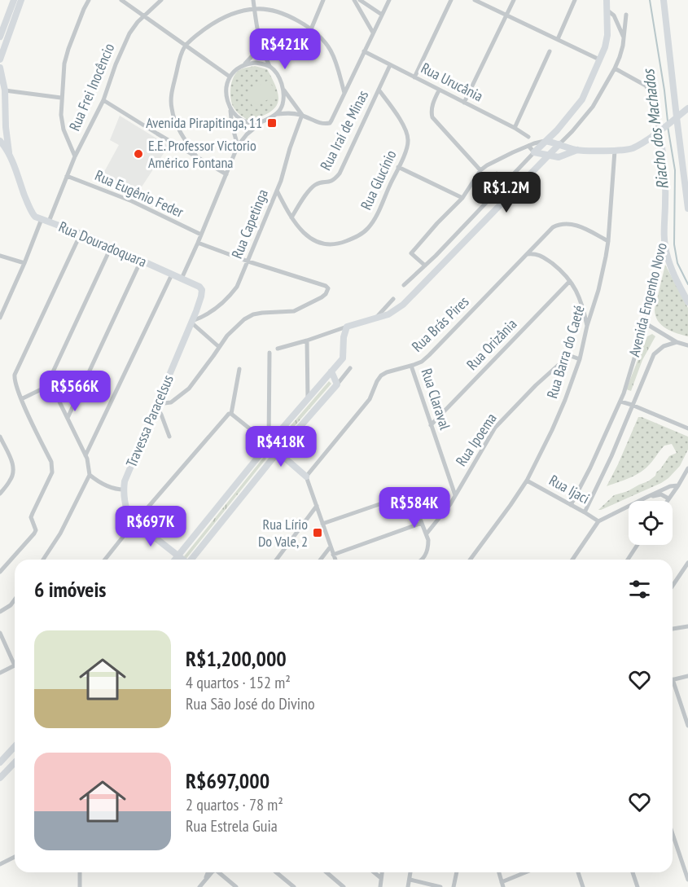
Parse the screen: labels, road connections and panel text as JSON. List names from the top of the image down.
{
  "streets": {
    "main road": ["Rua Douradoquara", "Avenida Engenho Novo", "Travessa Paracelsus"],
    "street": [
      "Rua Urucânia",
      "Rua Frei Inocêncio",
      "Rua Iraí de Minas",
      "Rua Glucínio",
      "Rua Eugênio Feder",
      "Rua Capetinga",
      "Rua Brás Pires",
      "Rua Orizânia",
      "Rua Barra do Caeté",
      "Rua Claraval",
      "Rua Ipoema",
      "Rua Ijaci"
    ]
  },
  "crossings": [
    ["Rua Urucânia", "Rua Iraí de Minas"],
    ["Rua Frei Inocêncio", "Rua Eugênio Feder"],
    ["Rua Frei Inocêncio", "Rua Douradoquara"],
    ["Rua Iraí de Minas", "Rua Glucínio"],
    ["Rua Capetinga", "Rua Douradoquara"],
    ["Rua Capetinga", "Travessa Paracelsus"],
    ["Rua Douradoquara", "Travessa Paracelsus"],
    ["Avenida Engenho Novo", "Rua Ijaci"],
    ["Rua Brás Pires", "Rua Barra do Caeté"],
    ["Rua Brás Pires", "Rua Claraval"],
    ["Rua Orizânia", "Rua Claraval"],
    ["Rua Barra do Caeté", "Rua Ipoema"],
    ["Rua Barra do Caeté", "Rua Ijaci"],
    ["Rua Claraval", "Rua Ipoema"]
  ],
  "water": ["Riacho dos Machados"],
  "places": {
    "transit": ["Avenida Pirapitinga, 11", "Rua Lírio Do Vale, 2"],
    "other": ["E.E. Professor Victorio Américo Fontana"]
  },
  "page": {
    "price": [
      "R$421K",
      "R$1.2M",
      "R$566K",
      "R$418K",
      "R$584K",
      "R$697K"
    ],
    "heading": "6 imóveis",
    "list": [
      {
        "name": "R$1,200,000",
        "note": "4 quartos · 152 m² · Rua São José do Divino"
      },
      {
        "name": "R$697,000",
        "note": "2 quartos · 78 m² · Rua Estrela Guia"
      }
    ]
  }
}
